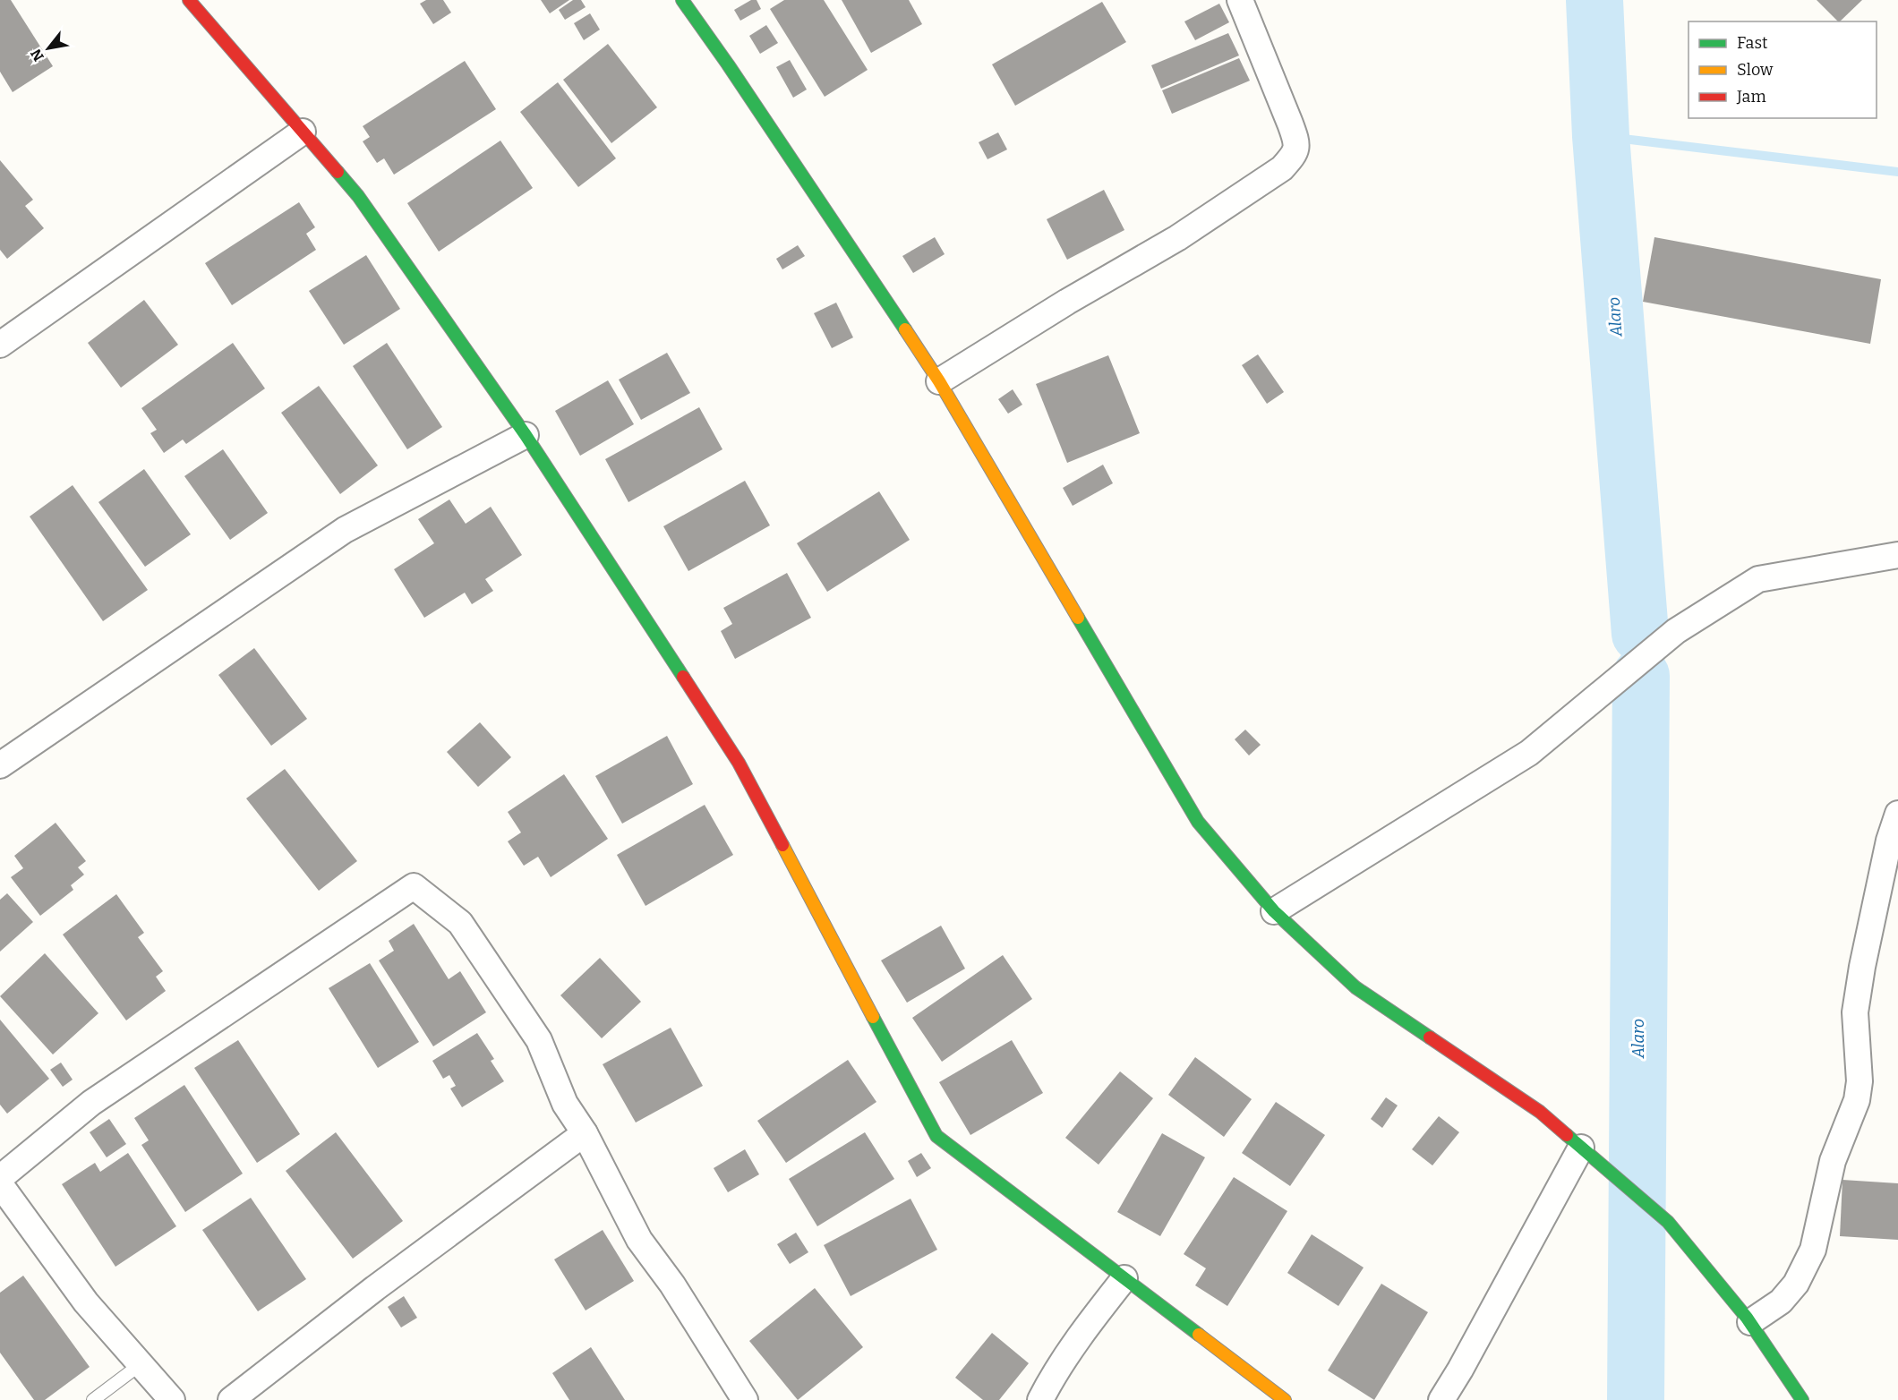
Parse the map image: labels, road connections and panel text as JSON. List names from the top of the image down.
{
  "water": ["Alaro"],
  "legend": ["Fast", "Slow", "Jam"],
  "north": "bottom left"
}
